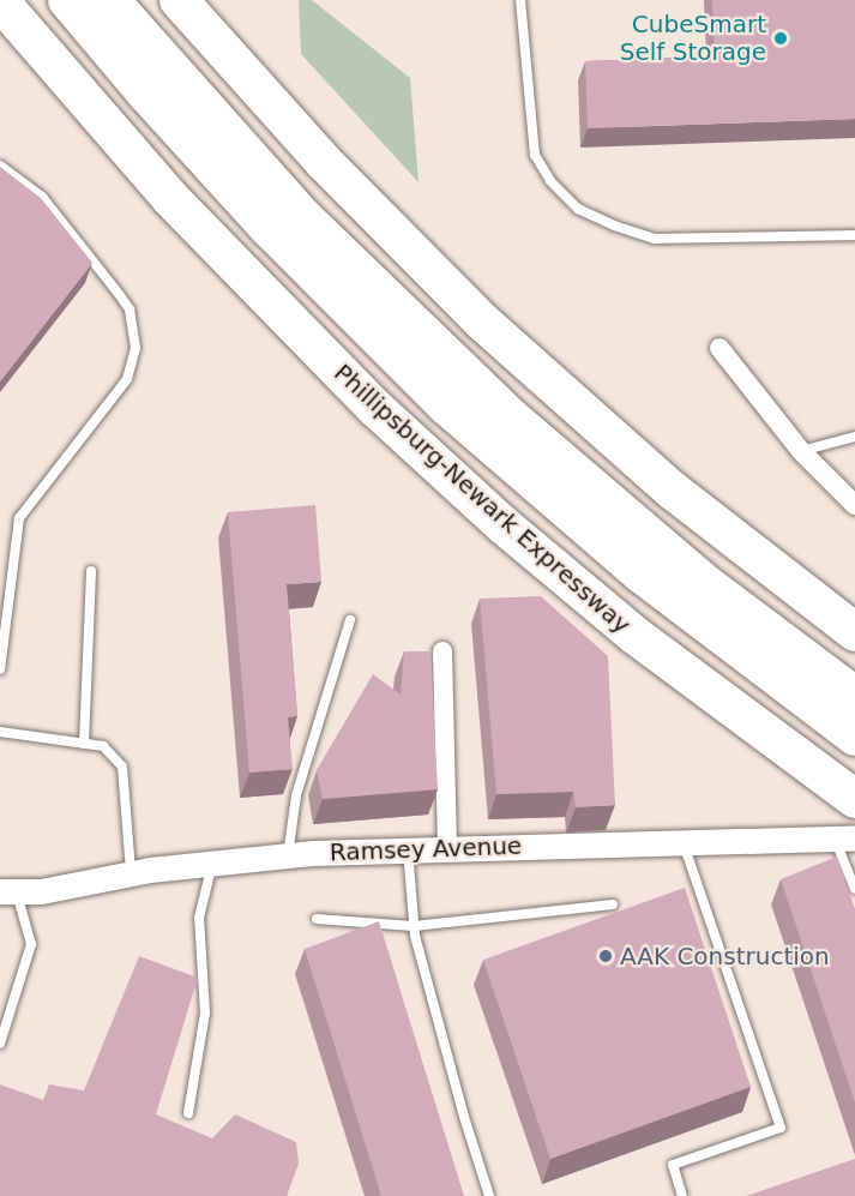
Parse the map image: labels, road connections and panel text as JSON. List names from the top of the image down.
{
  "streets": {
    "highway": ["Phillipsburg-Newark Expressway"],
    "street": ["Ramsey Avenue"]
  },
  "places": ["CubeSmart Self Storage", "AAK Construction"]
}
